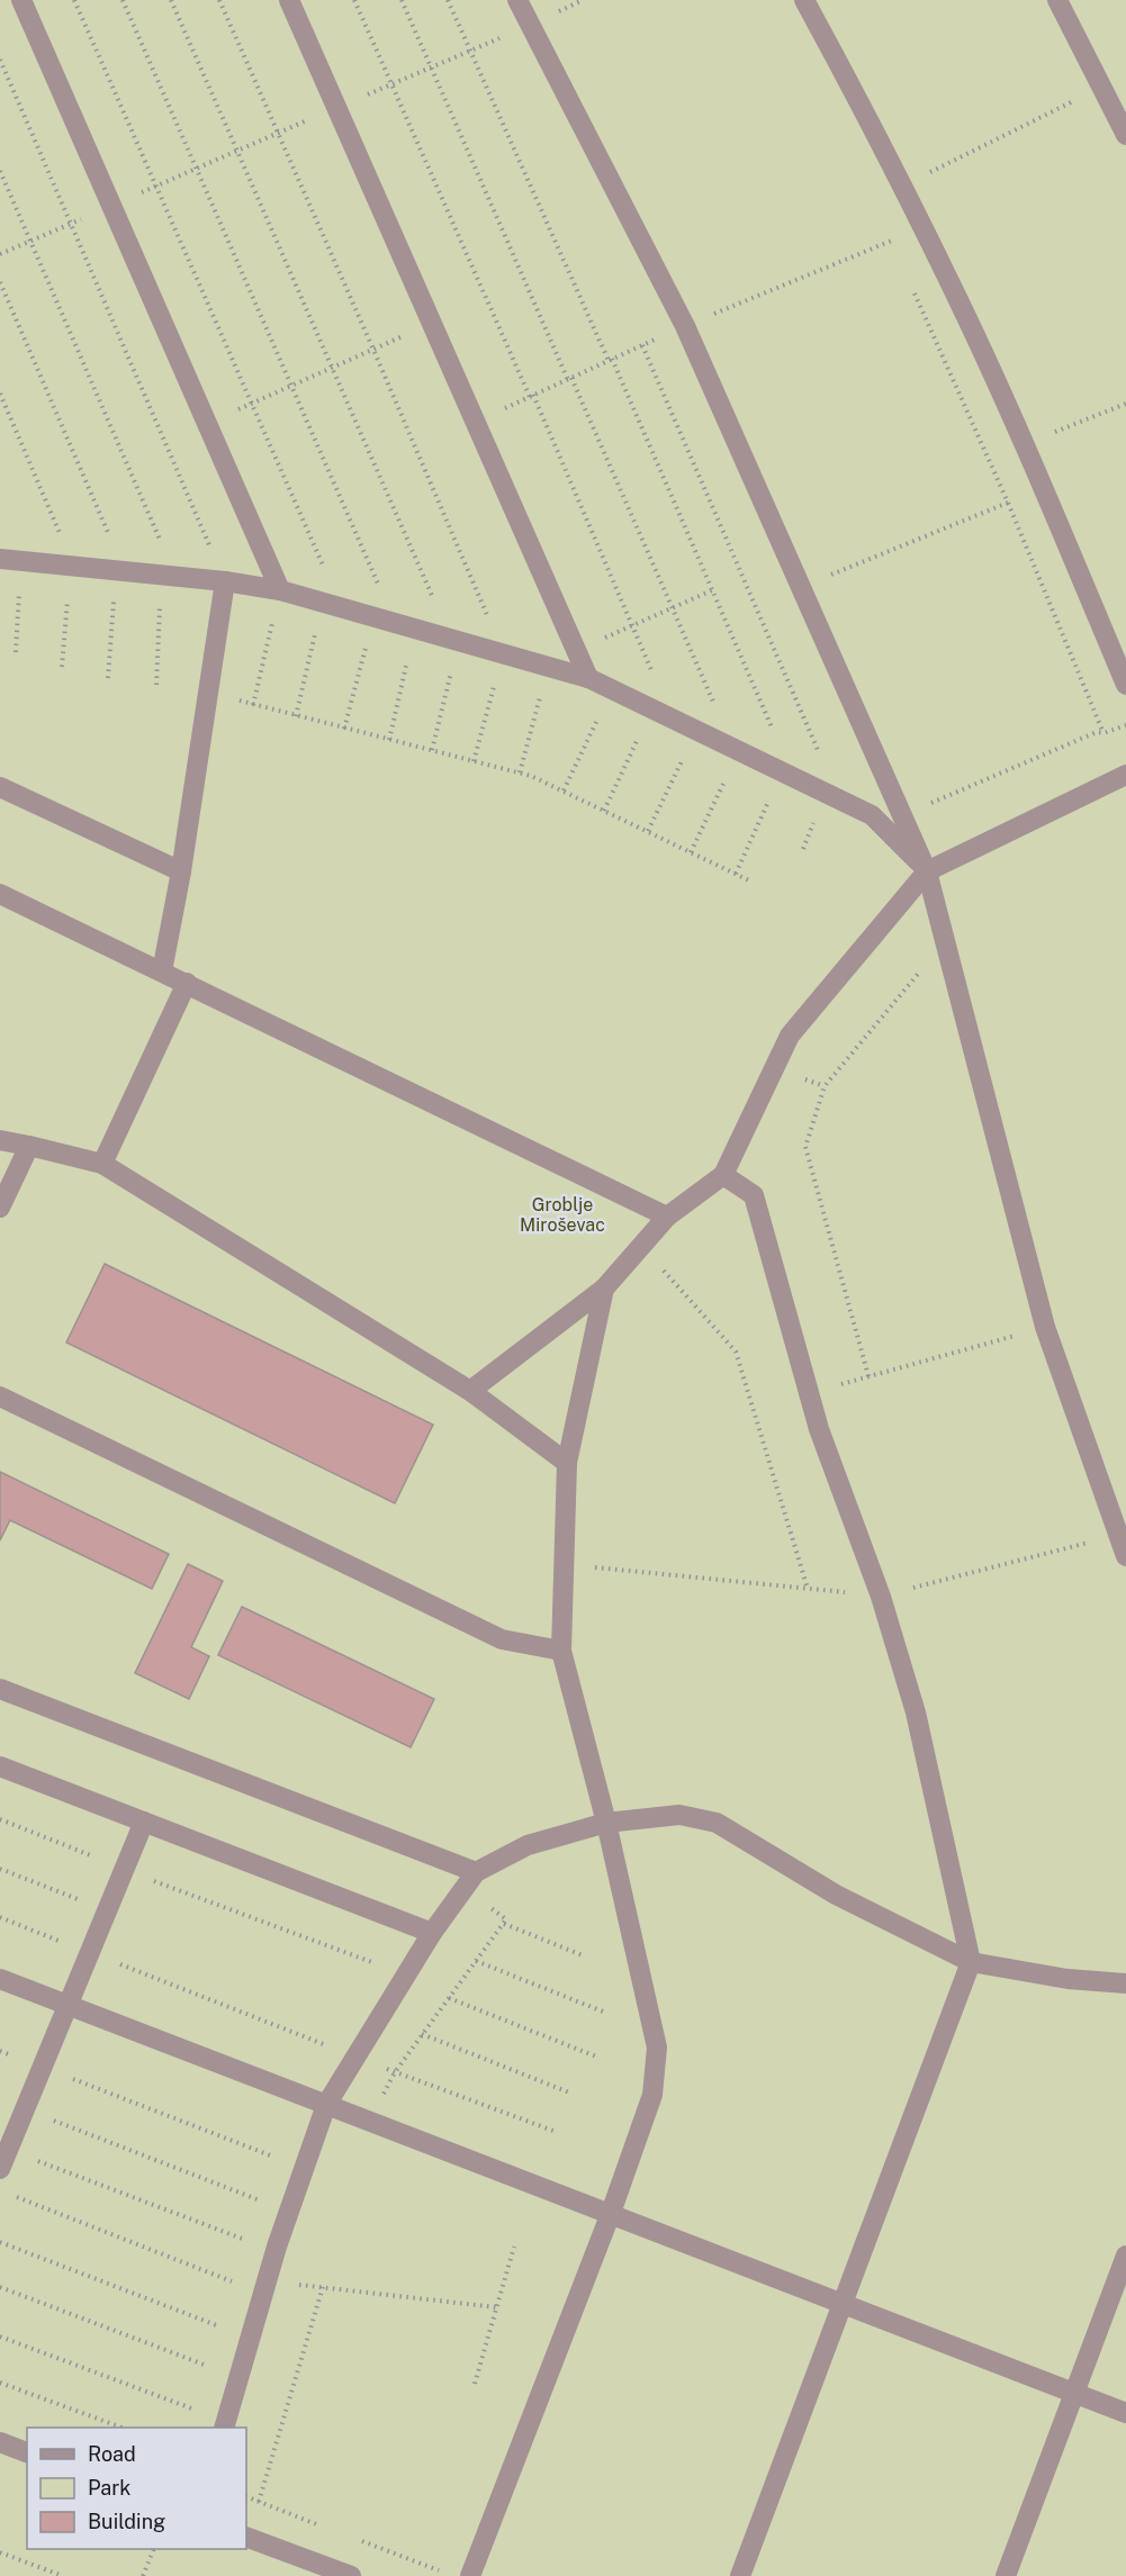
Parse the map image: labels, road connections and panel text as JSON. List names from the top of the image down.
{
  "parks": ["Groblje Miroševac"],
  "legend": ["Road", "Park", "Building"]
}
